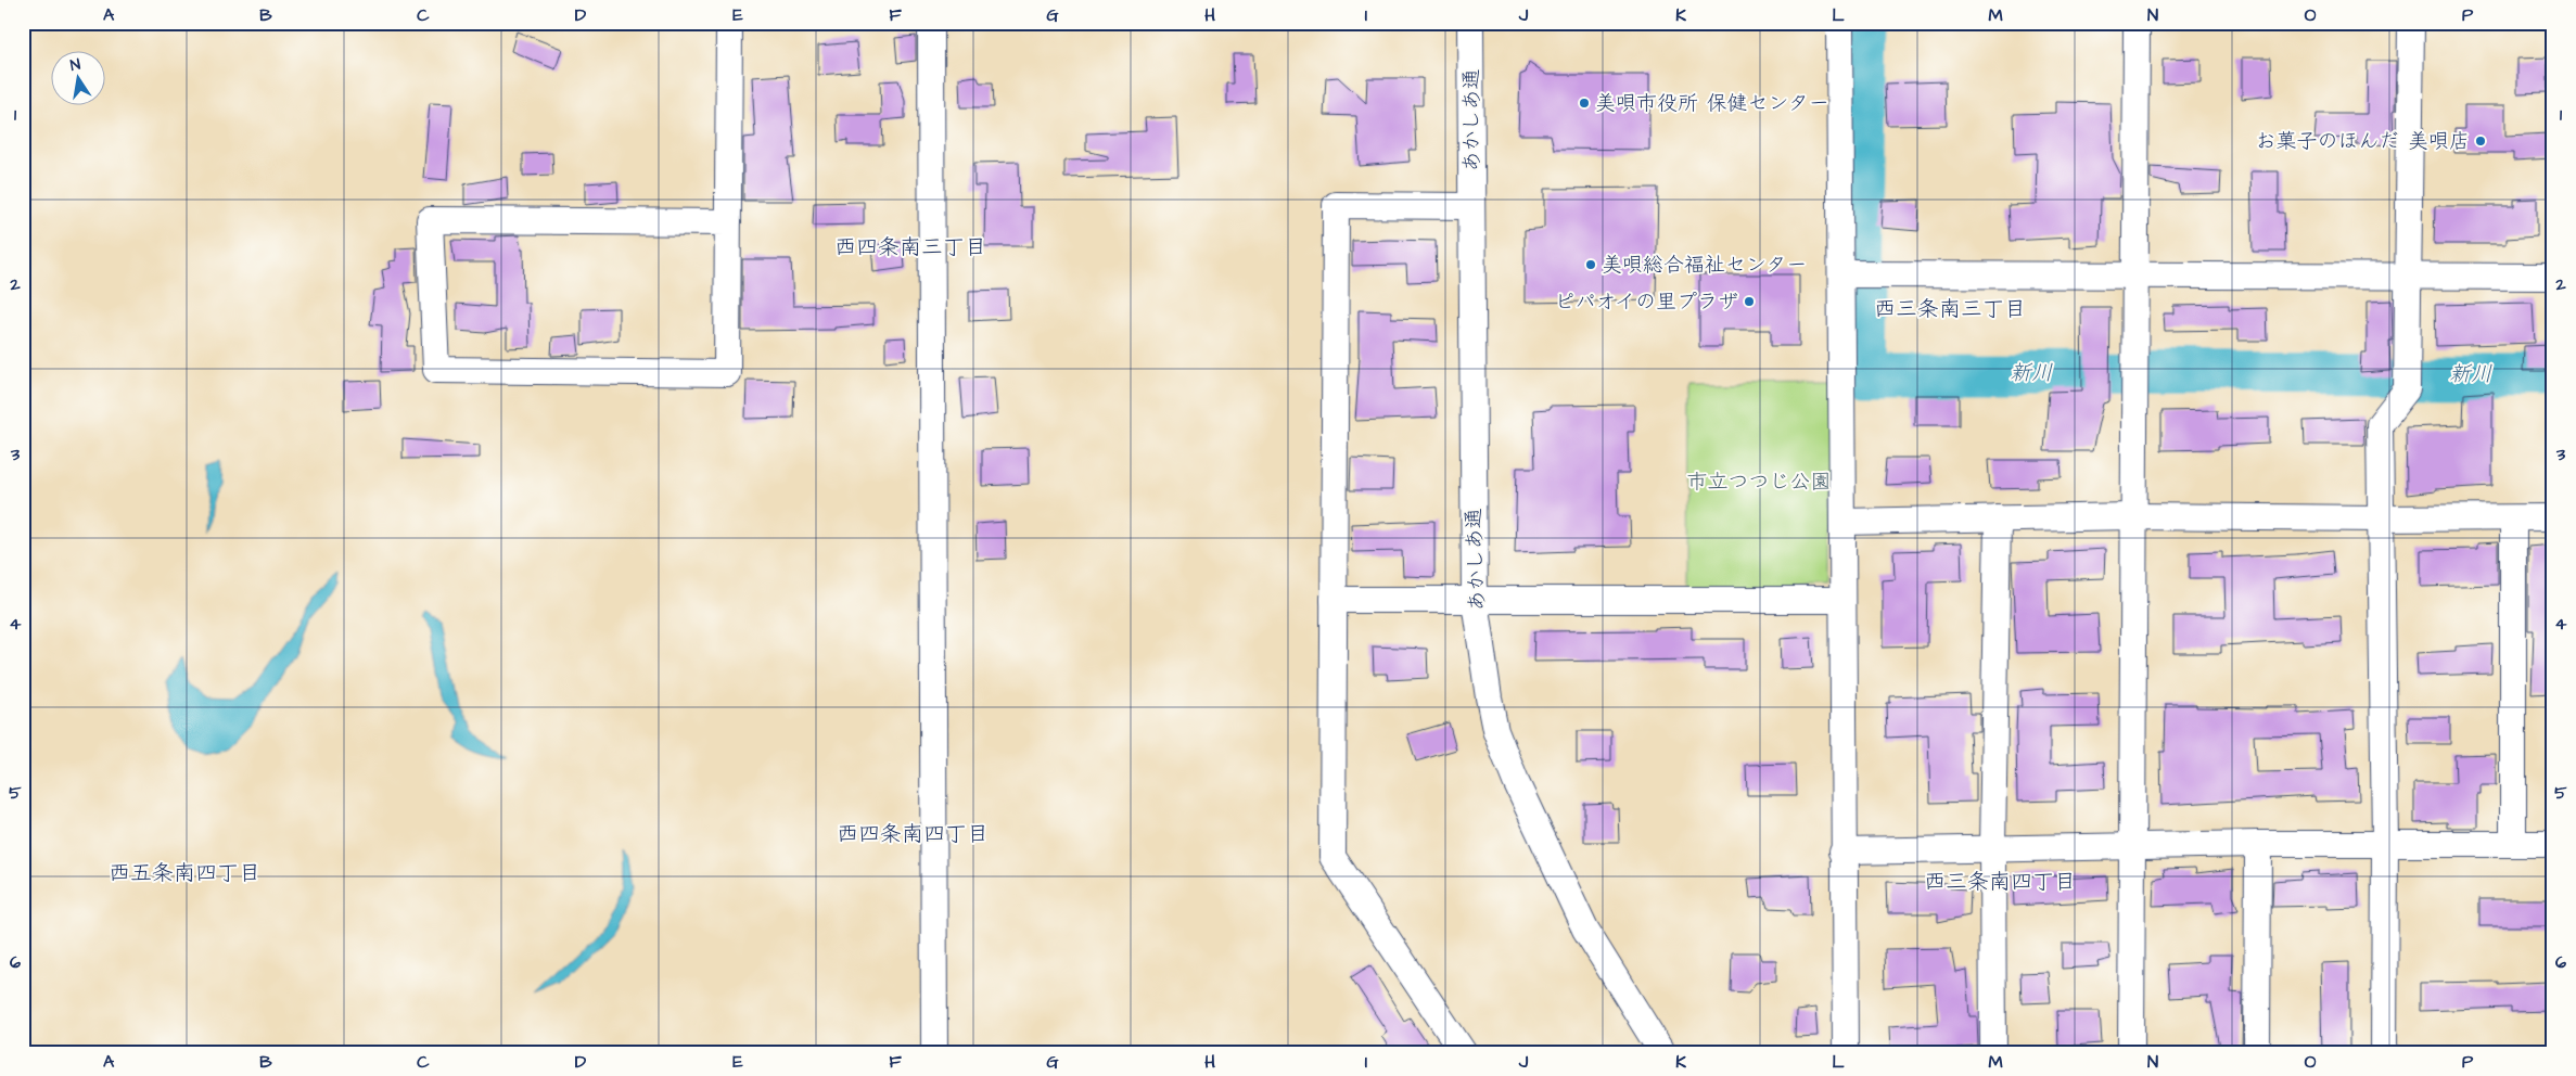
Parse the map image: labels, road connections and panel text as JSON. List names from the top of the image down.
{
  "streets": {
    "street": ["あかしあ通"]
  },
  "districts": [
    "西四条南三丁目",
    "西三条南三丁目",
    "西四条南四丁目",
    "西五条南四丁目",
    "西三条南四丁目"
  ],
  "water": ["新川"],
  "parks": ["市立つつじ公園"],
  "places": [
    "美唄市役所 保健センター",
    "お菓子のほんだ 美唄店",
    "美唄総合福祉センター",
    "ピパオイの里プラザ"
  ],
  "north": "top",
  "grid": {
    "columns": [
      "A",
      "B",
      "C",
      "D",
      "E",
      "F",
      "G",
      "H",
      "I",
      "J",
      "K",
      "L",
      "M",
      "N",
      "O",
      "P"
    ],
    "rows": [
      "1",
      "2",
      "3",
      "4",
      "5",
      "6"
    ]
  }
}
